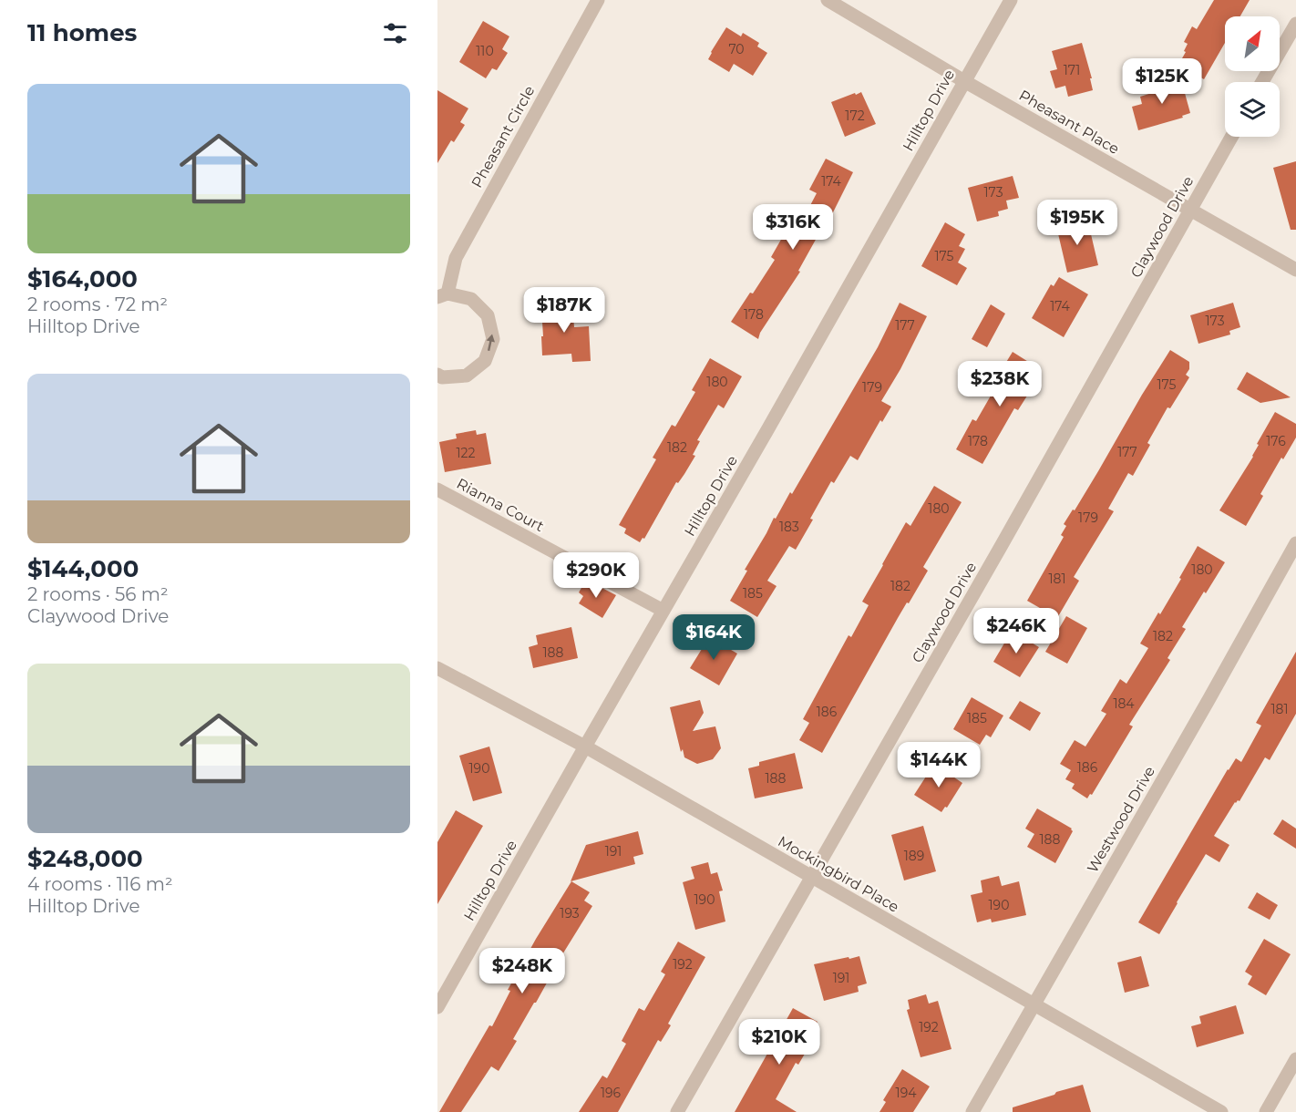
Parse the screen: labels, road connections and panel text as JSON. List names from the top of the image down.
{
  "streets": {
    "street": [
      "Hilltop Drive",
      "Pheasant Place",
      "Pheasant Circle",
      "Claywood Drive",
      "Rianna Court",
      "Westwood Drive",
      "Mockingbird Place"
    ]
  },
  "crossings": [
    ["Hilltop Drive", "Pheasant Place"],
    ["Hilltop Drive", "Rianna Court"],
    ["Hilltop Drive", "Mockingbird Place"],
    ["Pheasant Place", "Claywood Drive"],
    ["Claywood Drive", "Mockingbird Place"],
    ["Westwood Drive", "Mockingbird Place"]
  ],
  "house_numbers": [
    "70",
    "110",
    "171",
    "172",
    "174",
    "173",
    "175",
    "174",
    "178",
    "173",
    "177",
    "180",
    "175",
    "179",
    "178",
    "176",
    "182",
    "177",
    "122",
    "180",
    "179",
    "183",
    "180",
    "181",
    "182",
    "185",
    "182",
    "188",
    "184",
    "181",
    "186",
    "185",
    "186",
    "190",
    "188",
    "188",
    "191",
    "189",
    "190",
    "190",
    "193",
    "192",
    "191",
    "192",
    "196",
    "194"
  ],
  "north": "top right",
  "page": {
    "heading": "11 homes",
    "price": [
      "$125K",
      "$195K",
      "$316K",
      "$187K",
      "$238K",
      "$290K",
      "$246K",
      "$164K",
      "$144K",
      "$248K",
      "$210K"
    ],
    "list": [
      {
        "name": "$164,000",
        "note": "2 rooms · 72 m² · Hilltop Drive"
      },
      {
        "name": "$144,000",
        "note": "2 rooms · 56 m² · Claywood Drive"
      },
      {
        "name": "$248,000",
        "note": "4 rooms · 116 m² · Hilltop Drive"
      }
    ]
  }
}
